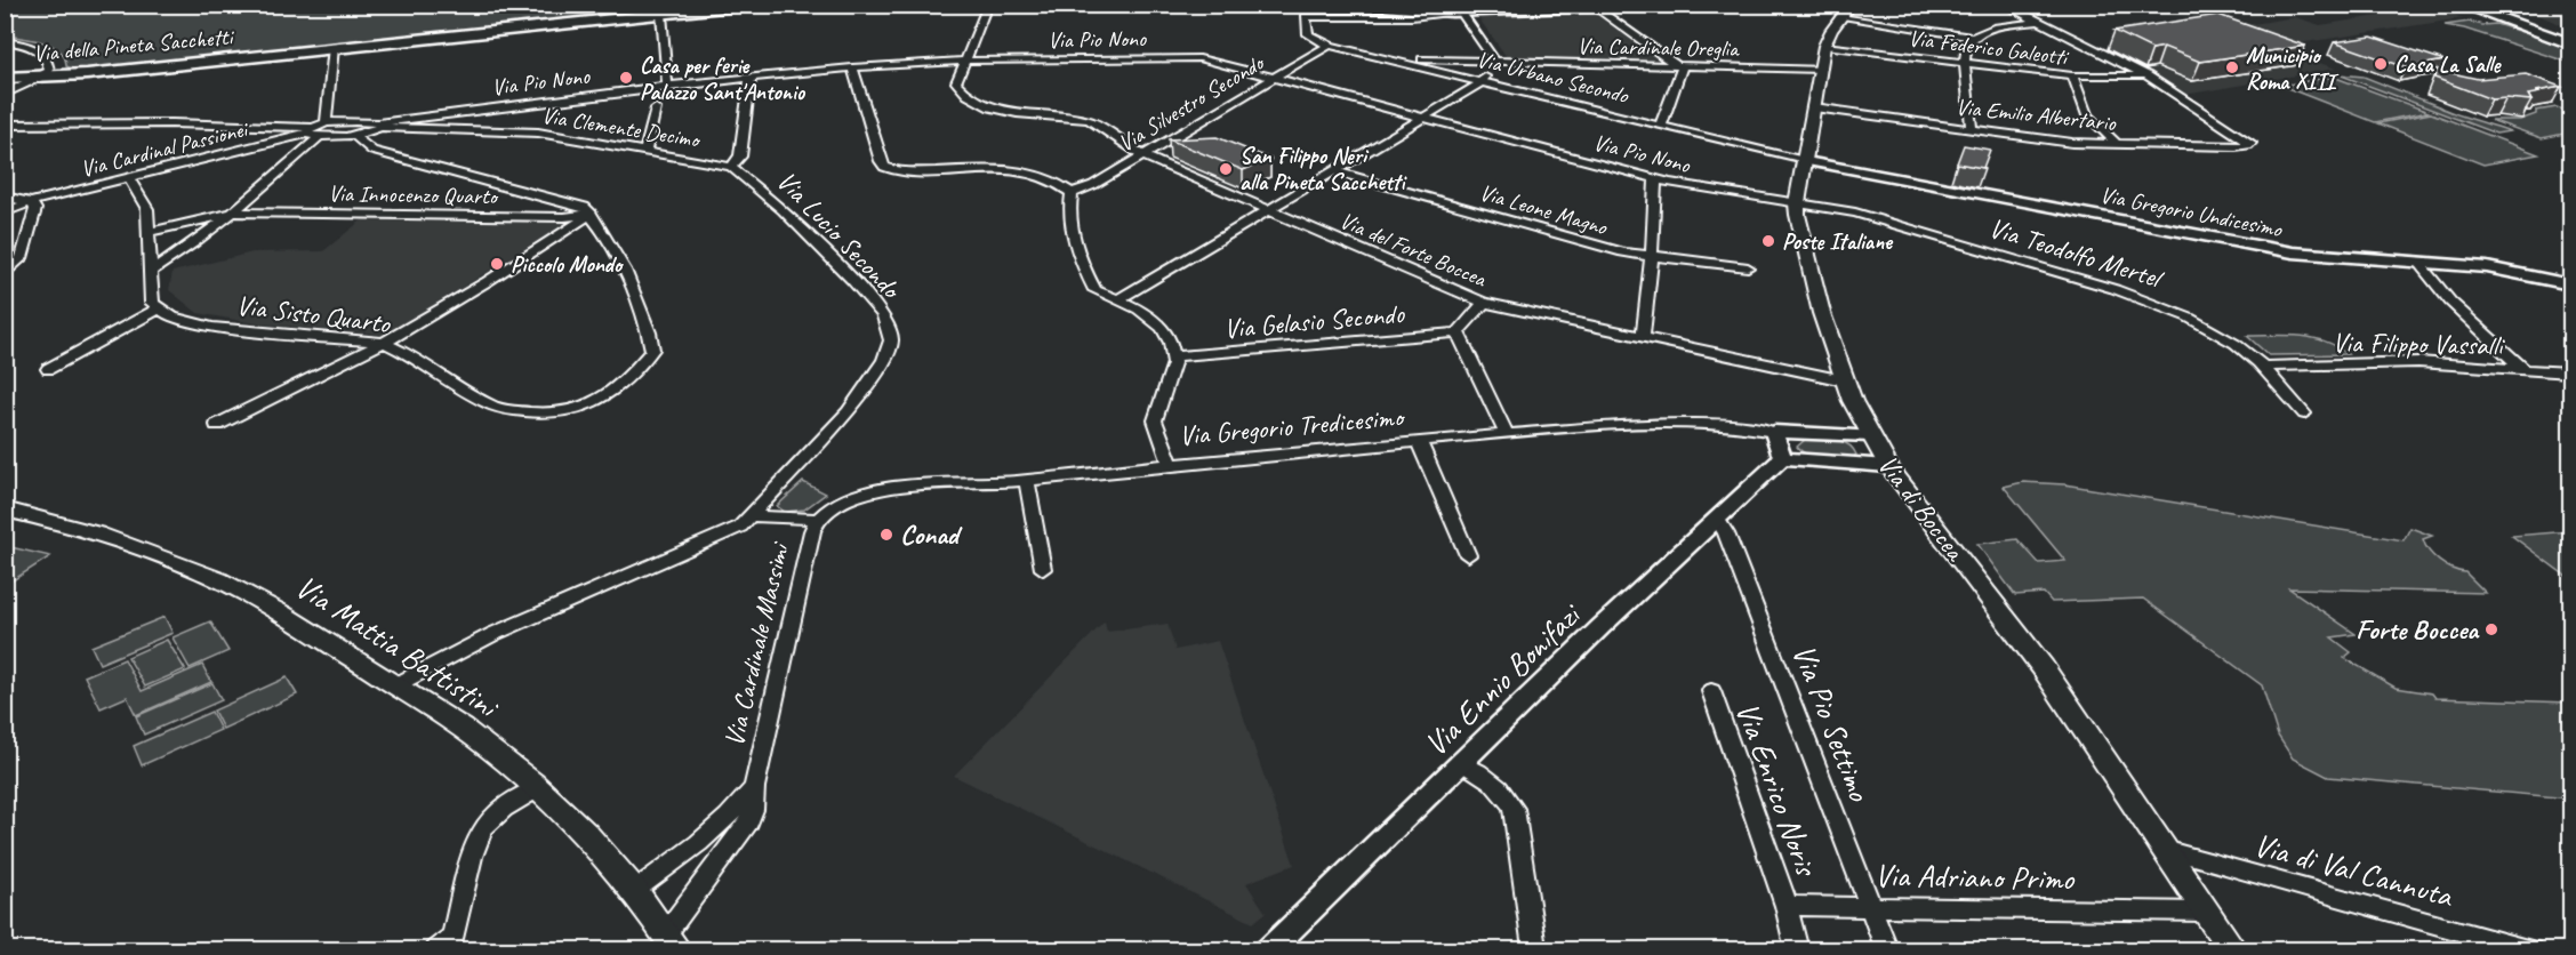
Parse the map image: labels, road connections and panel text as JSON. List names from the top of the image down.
{
  "streets": {
    "main road": ["Via della Pineta Sacchetti", "Via di Boccea", "Via Mattia Battistini"],
    "street": [
      "Via Pio Nono",
      "Via Cardinale Oreglia",
      "Via Federico Galeotti",
      "Via Urbano Secondo",
      "Via Silvestro Secondo",
      "Via Emilio Albertario",
      "Via Clemente Decimo",
      "Via Cardinal Passionei",
      "Via Innocenzo Quarto",
      "Via Leone Magno",
      "Via Gregorio Undicesimo",
      "Via Lucio Secondo",
      "Via del Forte Boccea",
      "Via Teodolfo Mertel",
      "Via Sisto Quarto",
      "Via Gelasio Secondo",
      "Via Filippo Vassalli",
      "Via Gregorio Tredicesimo",
      "Via Cardinale Massimi",
      "Via Ennio Bonifazi",
      "Via Pio Settimo",
      "Via Enrico Noris",
      "Via di Val Cannuta",
      "Via Adriano Primo"
    ]
  },
  "crossings": [
    ["Via Pio Nono", "Via Silvestro Secondo"],
    ["Via Pio Nono", "Via Clemente Decimo"],
    ["Via Pio Nono", "Via del Forte Boccea"],
    ["Via Pio Nono", "Via Teodolfo Mertel"],
    ["Via Pio Nono", "Via di Boccea"],
    ["Via Cardinale Oreglia", "Via Urbano Secondo"],
    ["Via Cardinale Oreglia", "Via di Boccea"],
    ["Via Federico Galeotti", "Via Emilio Albertario"],
    ["Via Federico Galeotti", "Via di Boccea"],
    ["Via Urbano Secondo", "Via Silvestro Secondo"],
    ["Via Urbano Secondo", "Via Gregorio Undicesimo"],
    ["Via Urbano Secondo", "Via di Boccea"],
    ["Via Silvestro Secondo", "Via del Forte Boccea"],
    ["Via Emilio Albertario", "Via di Boccea"],
    ["Via Clemente Decimo", "Via Lucio Secondo"],
    ["Via Innocenzo Quarto", "Via Sisto Quarto"],
    ["Via Gregorio Undicesimo", "Via di Boccea"],
    ["Via Lucio Secondo", "Via Mattia Battistini"],
    ["Via del Forte Boccea", "Via di Boccea"],
    ["Via Teodolfo Mertel", "Via Filippo Vassalli"],
    ["Via Teodolfo Mertel", "Via di Boccea"],
    ["Via Gregorio Tredicesimo", "Via Cardinale Massimi"],
    ["Via di Boccea", "Via di Val Cannuta"],
    ["Via di Boccea", "Via Adriano Primo"],
    ["Via Mattia Battistini", "Via Cardinale Massimi"],
    ["Via Ennio Bonifazi", "Via Pio Settimo"],
    ["Via Pio Settimo", "Via Adriano Primo"],
    ["Via Enrico Noris", "Via Adriano Primo"]
  ],
  "places": [
    "Casa La Salle",
    "Municipio Roma XIII",
    "Casa per ferie Palazzo Sant'Antonio",
    "San Filippo Neri alla Pineta Sacchetti",
    "Poste Italiane",
    "Piccolo Mondo",
    "Conad",
    "Forte Boccea"
  ]
}
